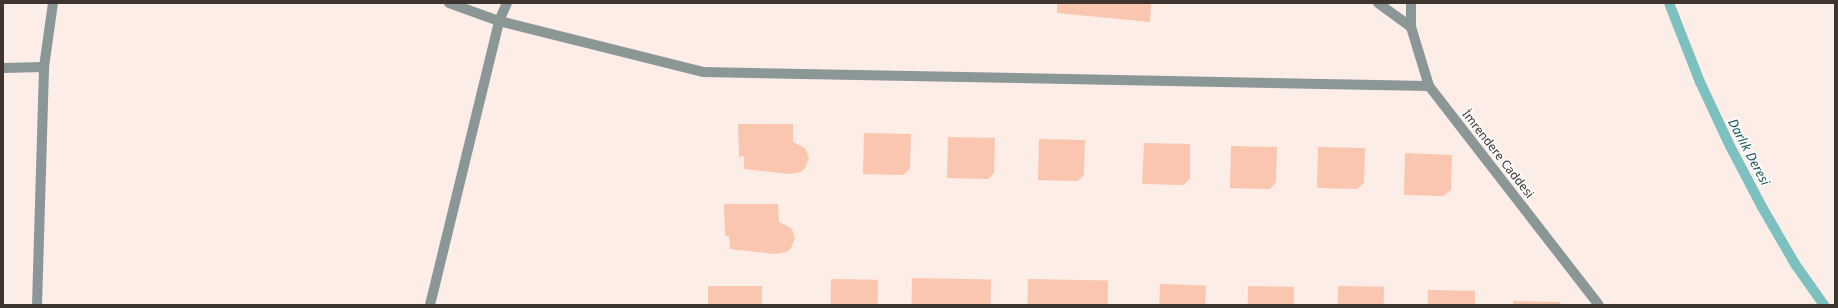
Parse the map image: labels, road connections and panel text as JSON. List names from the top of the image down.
{
  "streets": {
    "street": ["İmrendere Caddesi"]
  },
  "water": ["Darlık Deresi"]
}
